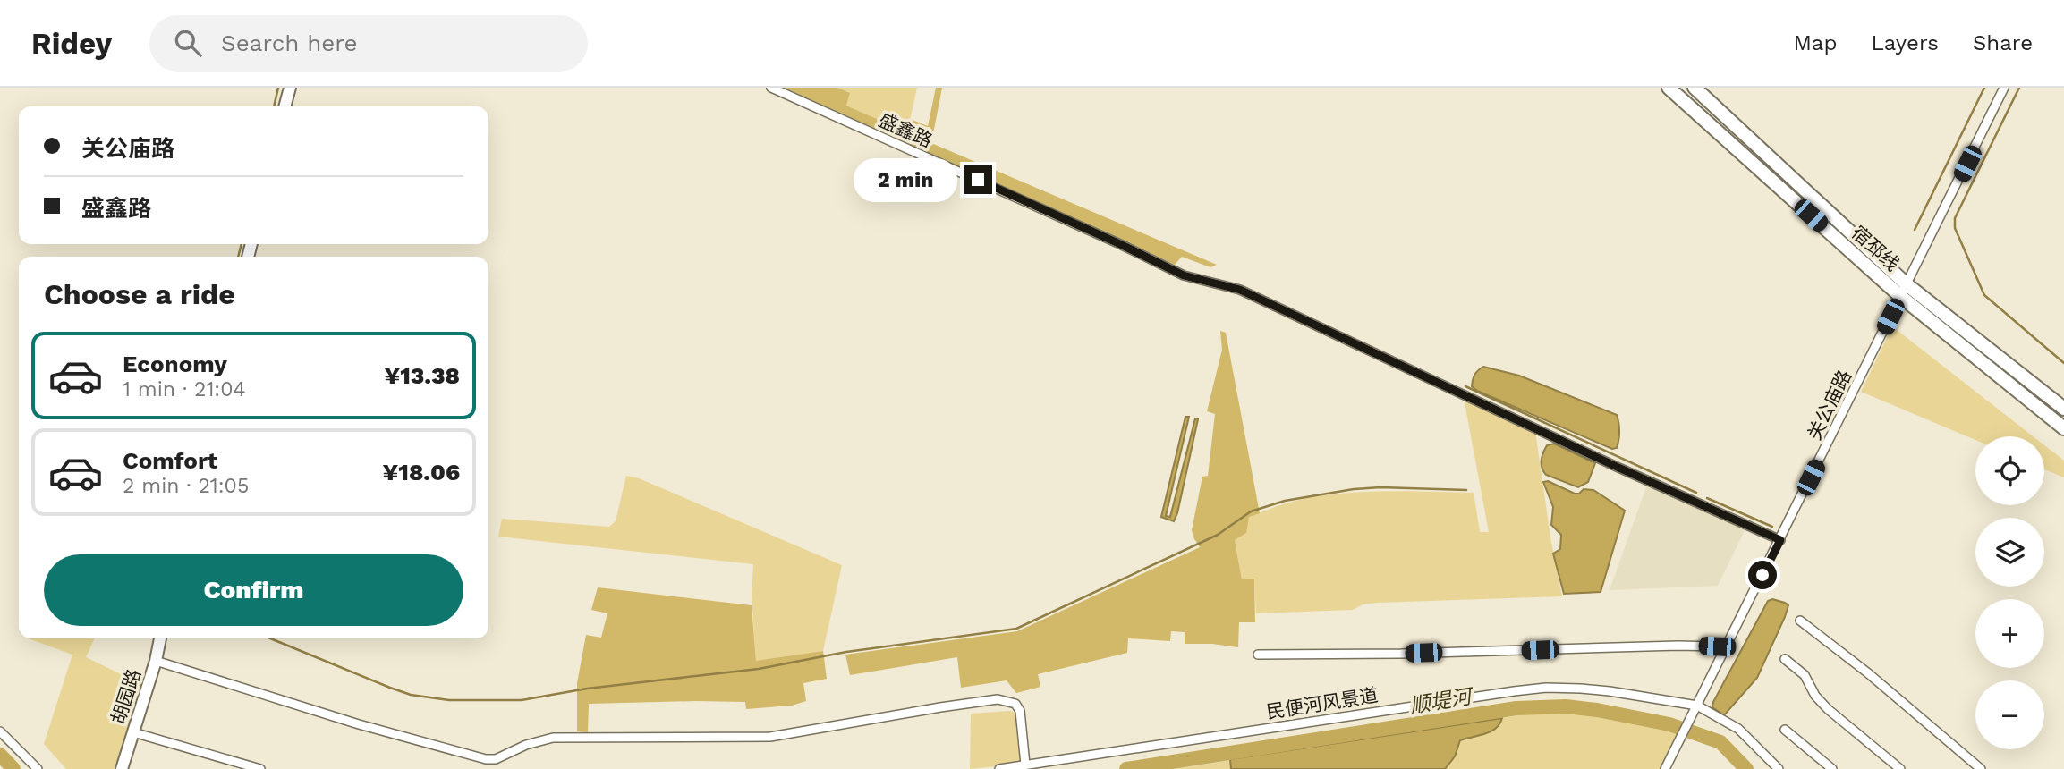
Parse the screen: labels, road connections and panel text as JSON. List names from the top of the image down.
{
  "streets": {
    "main road": ["宿邳线"],
    "street": [
      "盛鑫路",
      "关公庙路",
      "胡园路",
      "民便河风景道"
    ]
  },
  "crossings": [
    ["盛鑫路", "关公庙路"],
    ["宿邳线", "关公庙路"],
    ["关公庙路", "民便河风景道"]
  ],
  "water": ["顺堤河"],
  "page": {
    "header": "Ridey",
    "search": "Search here",
    "nav": ["Map", "Layers", "Share"],
    "banner": ["关公庙路", "盛鑫路"],
    "bubble": "2 min",
    "heading": "Choose a ride",
    "list": [
      {
        "name": "Economy",
        "note": "1 min · 21:04",
        "value": "¥13.38"
      },
      {
        "name": "Comfort",
        "note": "2 min · 21:05",
        "value": "¥18.06"
      }
    ],
    "map_buttons": ["+", "−"],
    "buttons": "Confirm"
  }
}
